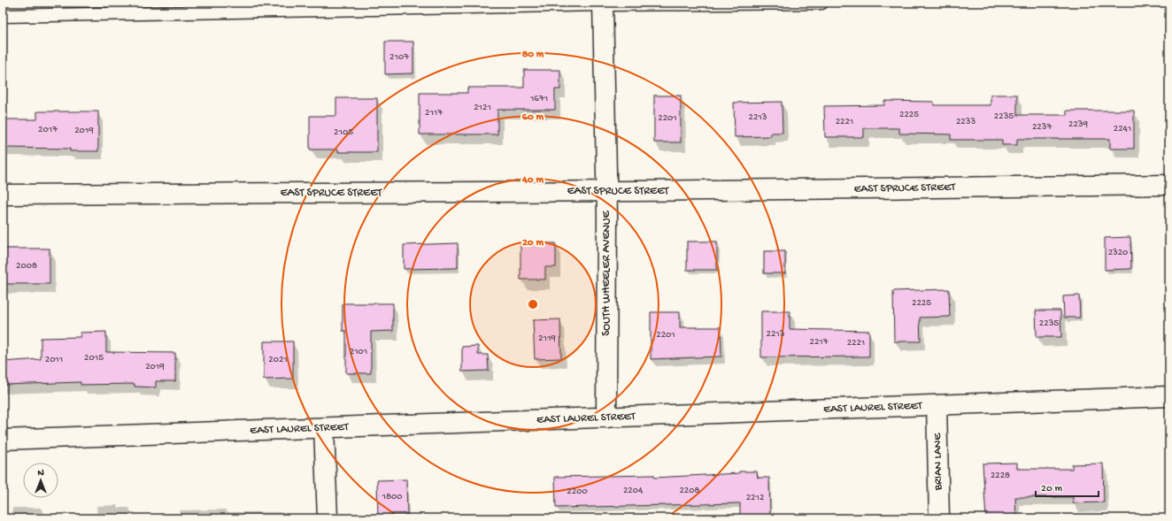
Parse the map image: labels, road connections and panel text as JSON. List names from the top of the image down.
{
  "streets": {
    "street": [
      "EAST SPRUCE STREET",
      "SOUTH WHEELER AVENUE",
      "EAST LAUREL STREET",
      "BRIAN LANE"
    ]
  },
  "crossings": [
    ["EAST SPRUCE STREET", "SOUTH WHEELER AVENUE"],
    ["SOUTH WHEELER AVENUE", "EAST LAUREL STREET"],
    ["EAST LAUREL STREET", "BRIAN LANE"]
  ],
  "house_numbers": [
    "2107",
    "1671",
    "2121",
    "2117",
    "2225",
    "2235",
    "2213",
    "2201",
    "2221",
    "2233",
    "2239",
    "2237",
    "2241",
    "2017",
    "2019",
    "2105",
    "2320",
    "2008",
    "2225",
    "2235",
    "2213",
    "2201",
    "2119",
    "2217",
    "2221",
    "2101",
    "2015",
    "2011",
    "2021",
    "2019",
    "2228",
    "2204",
    "2208",
    "2200",
    "1800",
    "2212"
  ],
  "scale_bar": "20 m",
  "north": "top",
  "rings": [
    "80 m",
    "60 m",
    "40 m",
    "20 m"
  ]
}
